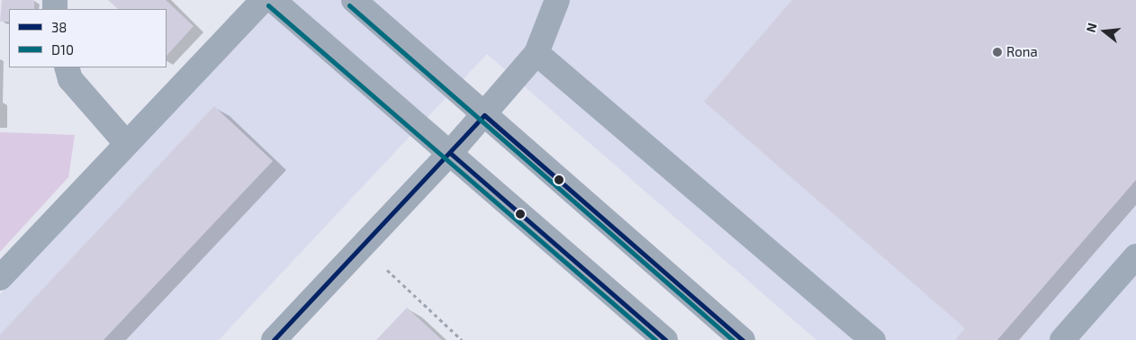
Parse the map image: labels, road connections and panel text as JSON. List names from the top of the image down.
{
  "places": ["Rona"],
  "lines": ["transit line D10", "transit line 38"],
  "legend": ["38", "D10"],
  "north": "left"
}
